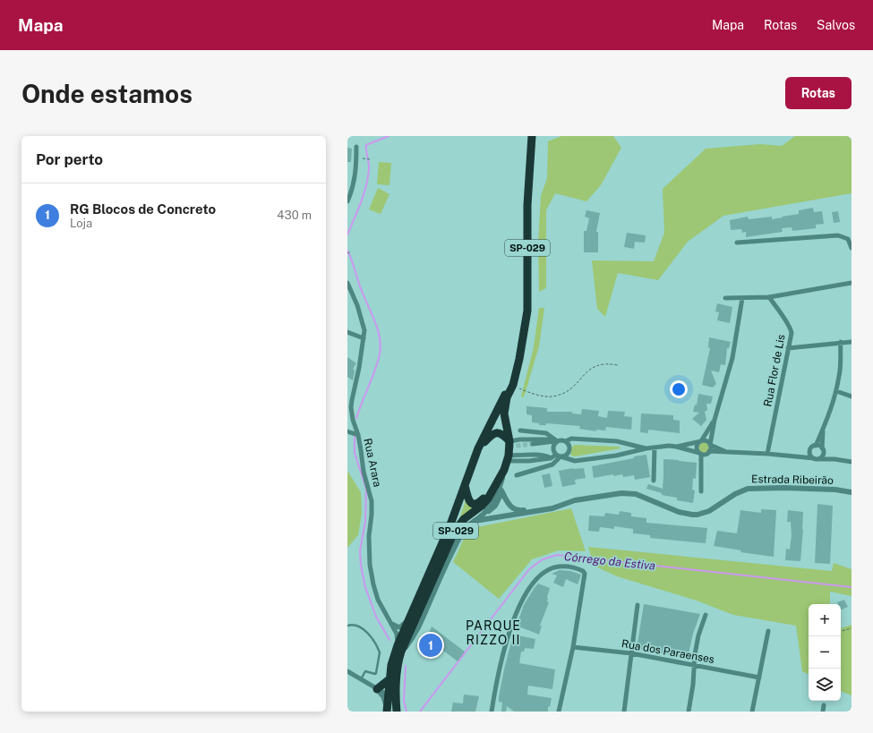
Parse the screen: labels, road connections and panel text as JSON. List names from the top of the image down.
{
  "streets": {
    "highway": ["SP-029"],
    "street": [
      "Rua Flor de Lis",
      "Rua Arara",
      "Estrada Ribeirão",
      "Rua dos Paraenses"
    ]
  },
  "crossings": [
    ["SP-029", "Rua Arara"],
    ["SP-029", "Estrada Ribeirão"]
  ],
  "districts": ["PARQUE RIZZO II"],
  "water": ["Córrego da Estiva"],
  "page": {
    "header": "Mapa",
    "nav": ["Mapa", "Rotas", "Salvos"],
    "buttons": "Rotas",
    "title": "Onde estamos",
    "heading": "Por perto",
    "list": [
      {
        "mark": "1",
        "name": "RG Blocos de Concreto",
        "note": "Loja",
        "value": "430 m"
      }
    ],
    "map_buttons": ["+", "−"],
    "pins": "1"
  }
}
